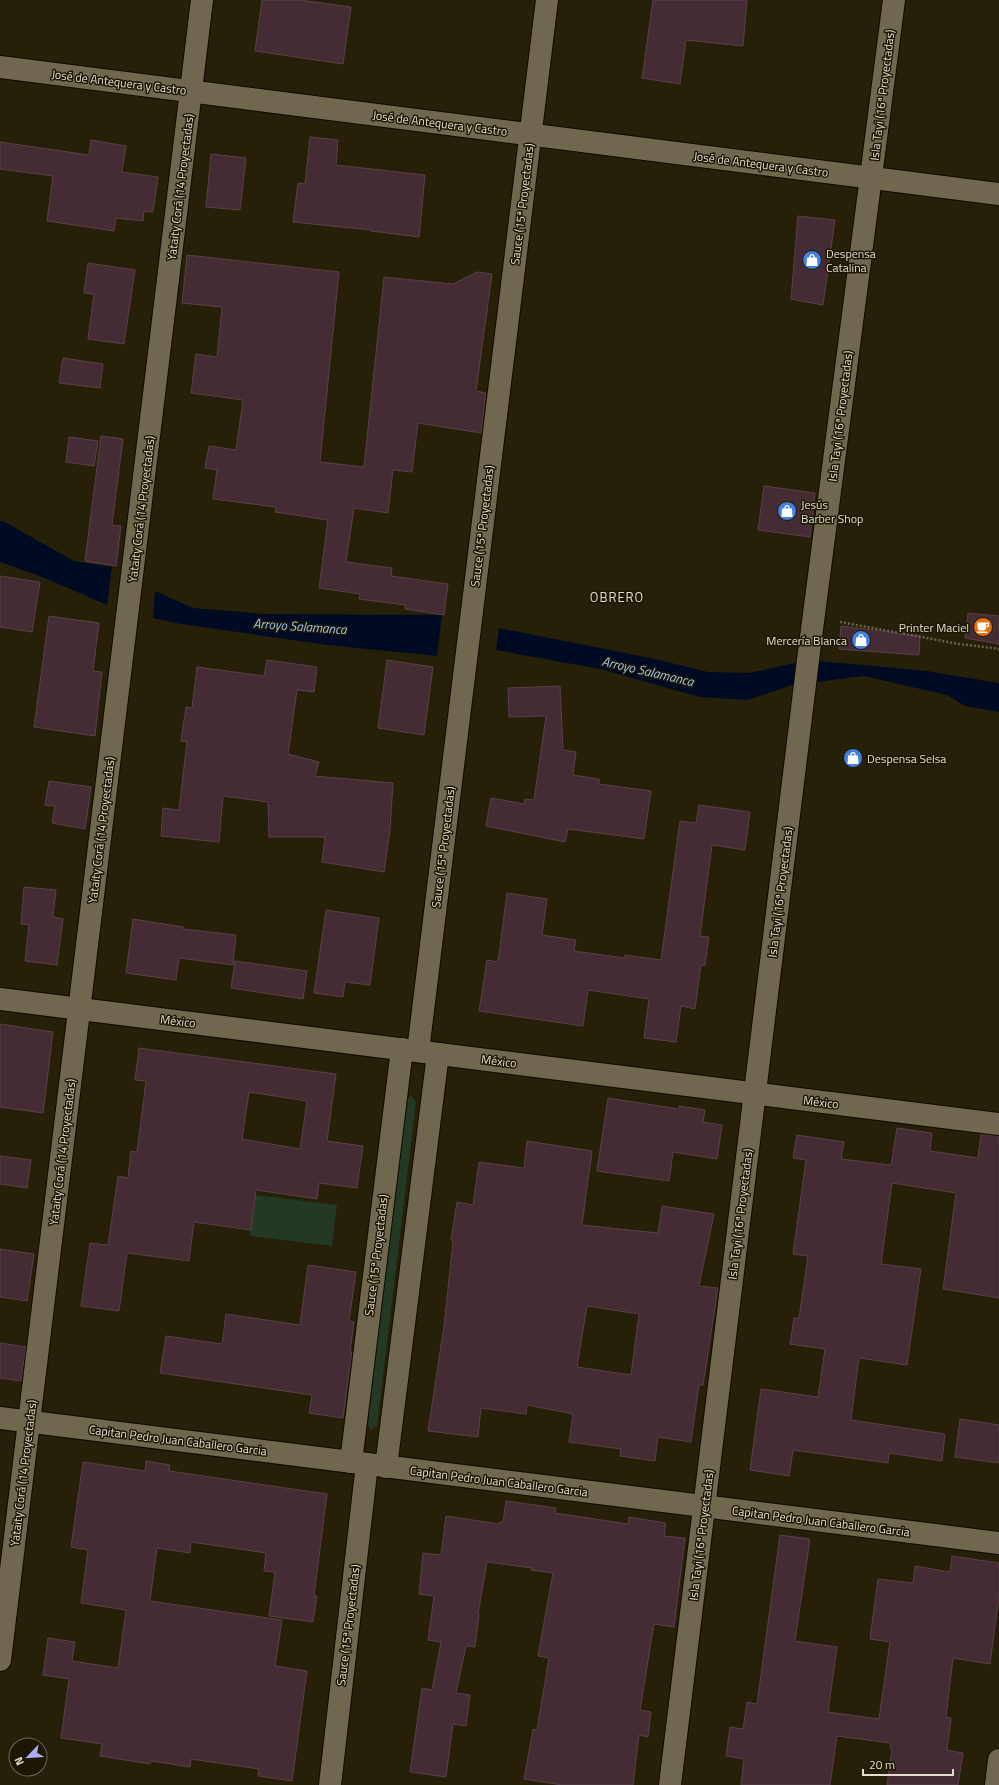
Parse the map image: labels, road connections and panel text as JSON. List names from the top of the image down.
{
  "streets": {
    "street": [
      "José de Antequera y Castro",
      "Isla Tayi (16ª Proyectadas)",
      "Yataity Corá (14 Proyectadas)",
      "Sauce (15ª Proyectadas)",
      "México",
      "Capitan Pedro Juan Caballero Garcia"
    ]
  },
  "crossings": [
    ["José de Antequera y Castro", "Isla Tayi (16ª Proyectadas)"],
    ["José de Antequera y Castro", "Yataity Corá (14 Proyectadas)"],
    ["José de Antequera y Castro", "Sauce (15ª Proyectadas)"],
    ["Isla Tayi (16ª Proyectadas)", "México"],
    ["Isla Tayi (16ª Proyectadas)", "Capitan Pedro Juan Caballero Garcia"],
    ["Yataity Corá (14 Proyectadas)", "México"],
    ["Yataity Corá (14 Proyectadas)", "Capitan Pedro Juan Caballero Garcia"],
    ["Sauce (15ª Proyectadas)", "México"],
    ["Sauce (15ª Proyectadas)", "Capitan Pedro Juan Caballero Garcia"]
  ],
  "districts": ["OBRERO"],
  "water": ["Arroyo Salamanca"],
  "places": {
    "shop": [
      "Despensa Catalina",
      "Jesús Barber Shop",
      "Mercería Blanca",
      "Despensa Selsa"
    ],
    "cafe": ["Printer Maciel"]
  },
  "scale_bar": "20 m",
  "north": "bottom left"
}
